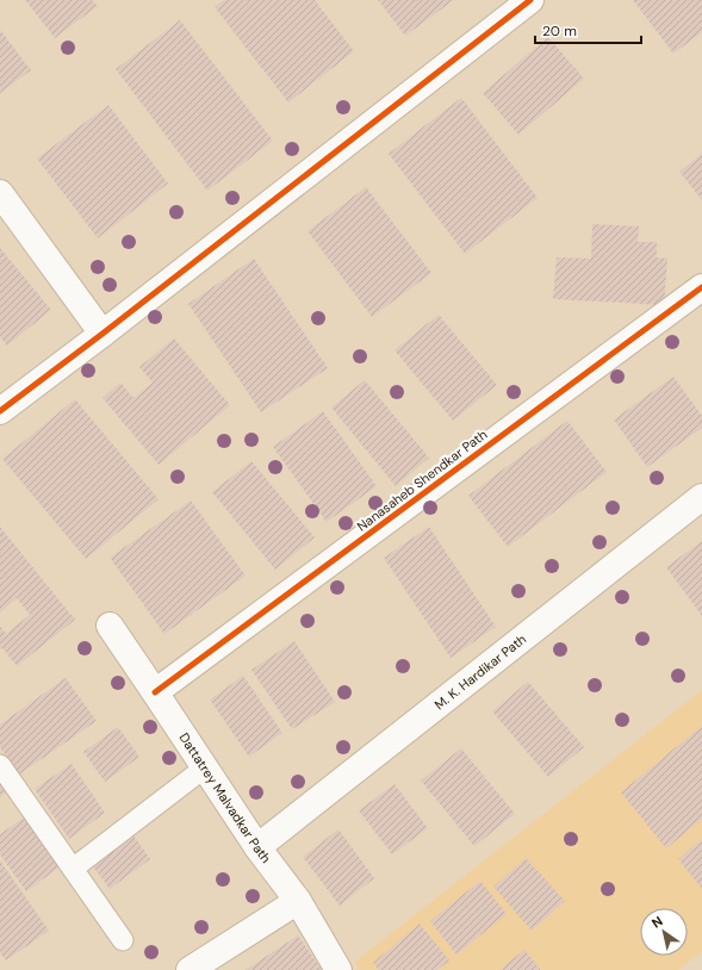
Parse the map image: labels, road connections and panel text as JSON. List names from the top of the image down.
{
  "streets": {
    "street": ["Nanasaheb Shendkar Path", "M. K. Hardikar Path", "Dattatrey Malvadkar Path"]
  },
  "crossings": [
    ["Nanasaheb Shendkar Path", "Dattatrey Malvadkar Path"],
    ["M. K. Hardikar Path", "Dattatrey Malvadkar Path"]
  ],
  "scale_bar": "20 m",
  "north": "top left"
}
